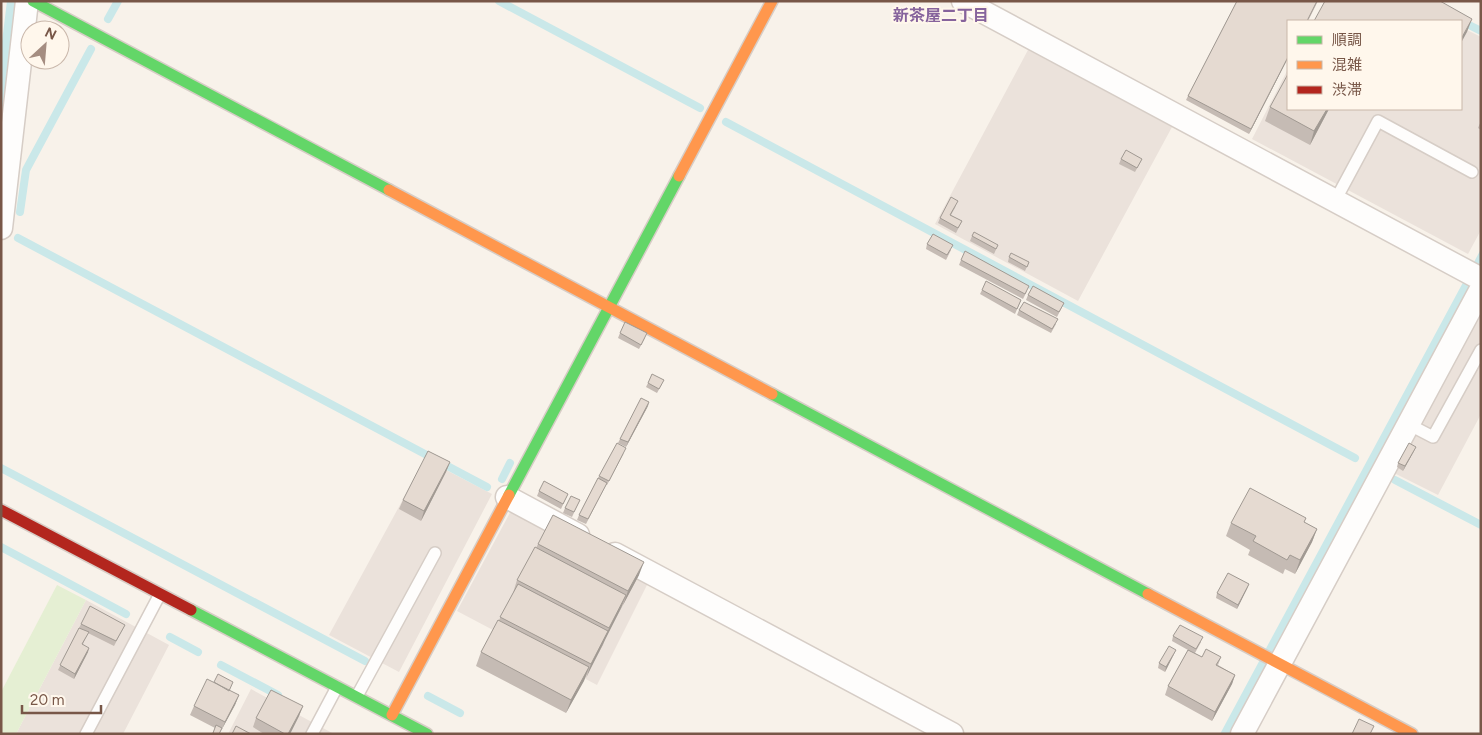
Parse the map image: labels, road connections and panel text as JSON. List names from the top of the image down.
{
  "districts": ["新茶屋二丁目"],
  "legend": ["順調", "混雑", "渋滞"],
  "scale_bar": "20 m",
  "north": "top right"
}
